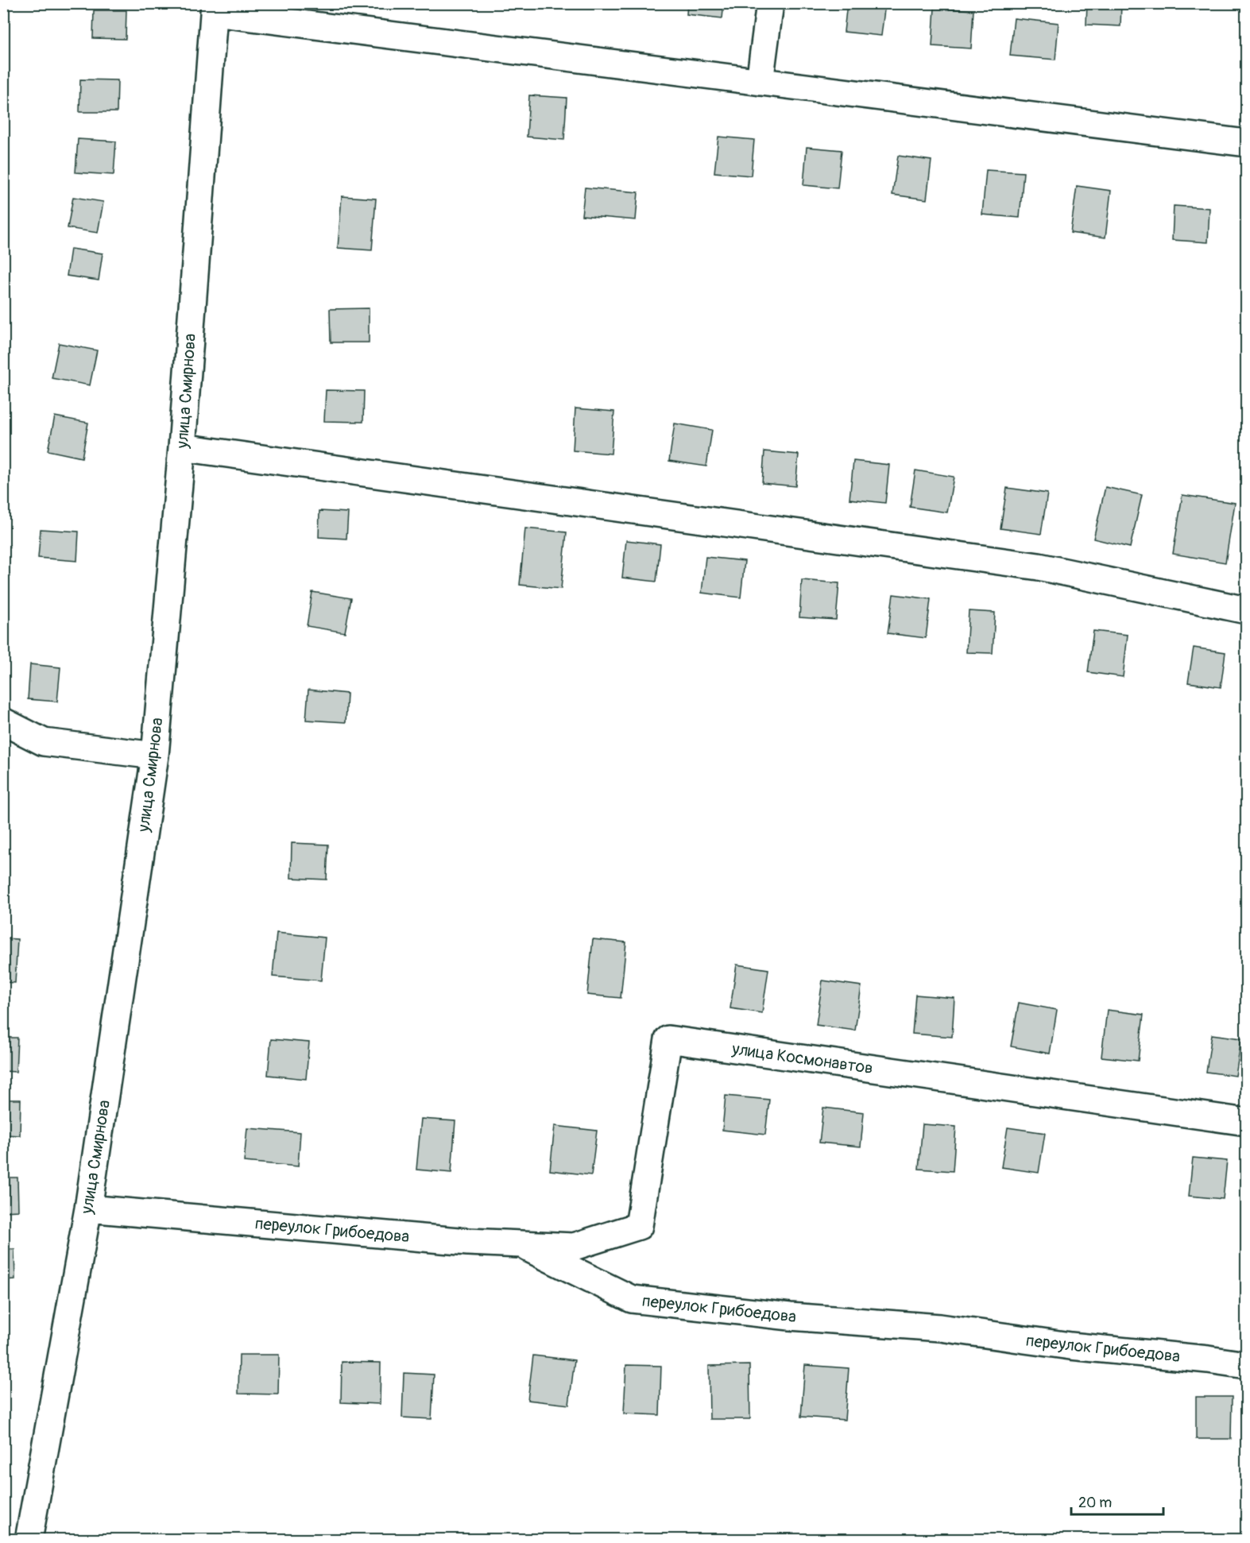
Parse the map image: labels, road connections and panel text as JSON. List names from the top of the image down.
{
  "streets": {
    "street": ["улица Смирнова", "улица Космонавтов", "переулок Грибоедова"]
  },
  "crossings": [
    ["улица Смирнова", "переулок Грибоедова"],
    ["улица Космонавтов", "переулок Грибоедова"]
  ],
  "scale_bar": "20 m"
}
